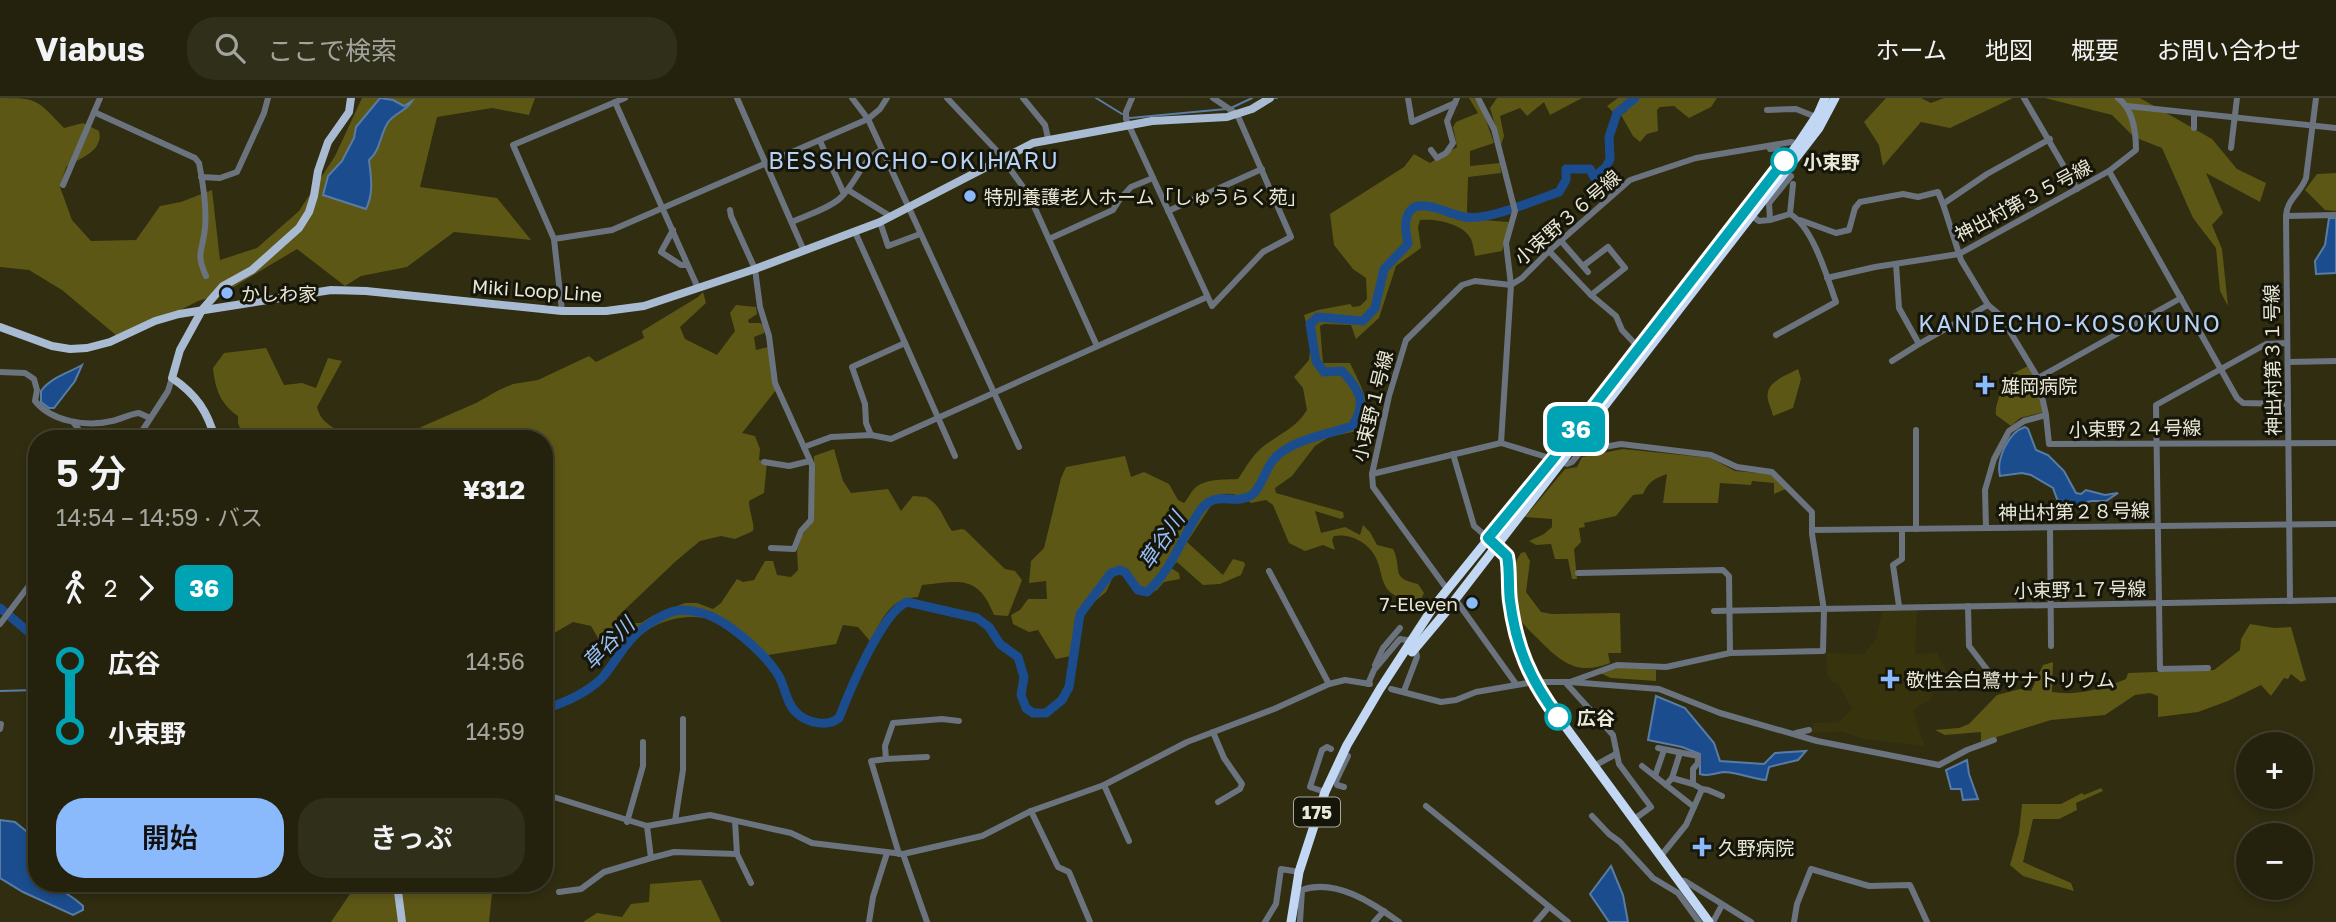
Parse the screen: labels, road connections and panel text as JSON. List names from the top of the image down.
{
  "streets": {
    "highway": ["175"],
    "main road": ["Miki Loop Line"],
    "street": [
      "神出村第３５号線",
      "小束野３６号線",
      "神出村第３１号線",
      "小束野１号線",
      "小束野２４号線",
      "神出村第２８号線",
      "小束野１７号線"
    ]
  },
  "crossings": [
    ["神出村第３５号線", "小束野２４号線"],
    ["小束野３６号線", "小束野１号線"],
    ["小束野３６号線", "175"],
    ["神出村第３１号線", "小束野２４号線"],
    ["神出村第３１号線", "神出村第２８号線"],
    ["神出村第３１号線", "小束野１７号線"]
  ],
  "districts": ["BESSHOCHO-OKIHARU", "KANDECHO-KOSOKUNO"],
  "water": ["草谷川"],
  "places": {
    "other": [
      "小束野",
      "特別養護老人ホーム「しゅうらく苑」",
      "かしわ家",
      "7-Eleven",
      "広谷"
    ],
    "health": ["雄岡病院", "敬性会白鷺サナトリウム", "久野病院"]
  },
  "lines": ["bus line 36"],
  "page": {
    "header": "Viabus",
    "search": "ここで検索",
    "nav": [
      "ホーム",
      "地図",
      "概要",
      "お問い合わせ"
    ],
    "on_map": "36",
    "heading": ["5 分", "14:54 – 14:59 · バス", "¥312"],
    "legs": ["2", "36"],
    "list": [
      {
        "name": "広谷",
        "value": "14:56"
      },
      {
        "name": "小束野",
        "value": "14:59"
      }
    ],
    "map_buttons": ["+", "−"],
    "buttons": ["開始", "きっぷ"]
  }
}
